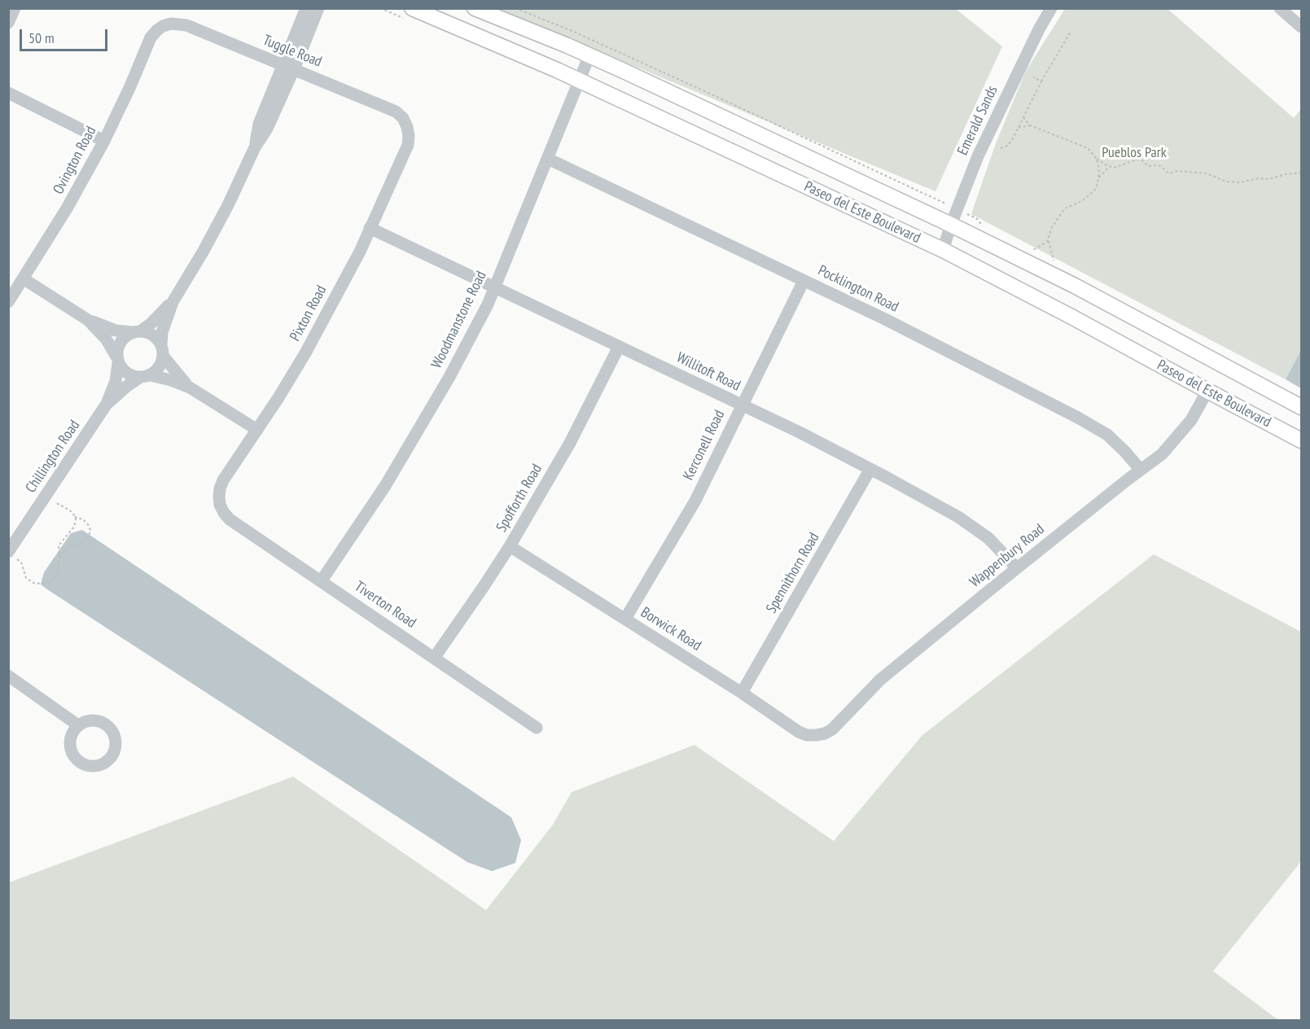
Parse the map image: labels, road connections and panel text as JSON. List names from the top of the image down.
{
  "streets": {
    "main road": ["Paseo del Este Boulevard"],
    "street": [
      "Tuggle Road",
      "Emerald Sands",
      "Ovington Road",
      "Pocklington Road",
      "Pixton Road",
      "Woodmanstone Road",
      "Willitoft Road",
      "Kerconell Road",
      "Chillington Road",
      "Spofforth Road",
      "Wappenbury Road",
      "Spennithorn Road",
      "Tiverton Road",
      "Borwick Road"
    ]
  },
  "crossings": [
    ["Tuggle Road", "Ovington Road"],
    ["Tuggle Road", "Pixton Road"],
    ["Emerald Sands", "Paseo del Este Boulevard"],
    ["Paseo del Este Boulevard", "Woodmanstone Road"],
    ["Paseo del Este Boulevard", "Wappenbury Road"],
    ["Pocklington Road", "Woodmanstone Road"],
    ["Pocklington Road", "Kerconell Road"],
    ["Pocklington Road", "Wappenbury Road"],
    ["Pixton Road", "Willitoft Road"],
    ["Pixton Road", "Tiverton Road"],
    ["Woodmanstone Road", "Willitoft Road"],
    ["Woodmanstone Road", "Tiverton Road"],
    ["Willitoft Road", "Kerconell Road"],
    ["Willitoft Road", "Spofforth Road"],
    ["Willitoft Road", "Wappenbury Road"],
    ["Willitoft Road", "Spennithorn Road"],
    ["Kerconell Road", "Borwick Road"],
    ["Spofforth Road", "Tiverton Road"],
    ["Spofforth Road", "Borwick Road"],
    ["Wappenbury Road", "Borwick Road"],
    ["Spennithorn Road", "Borwick Road"]
  ],
  "parks": ["Pueblos Park"],
  "scale_bar": "50 m"
}
